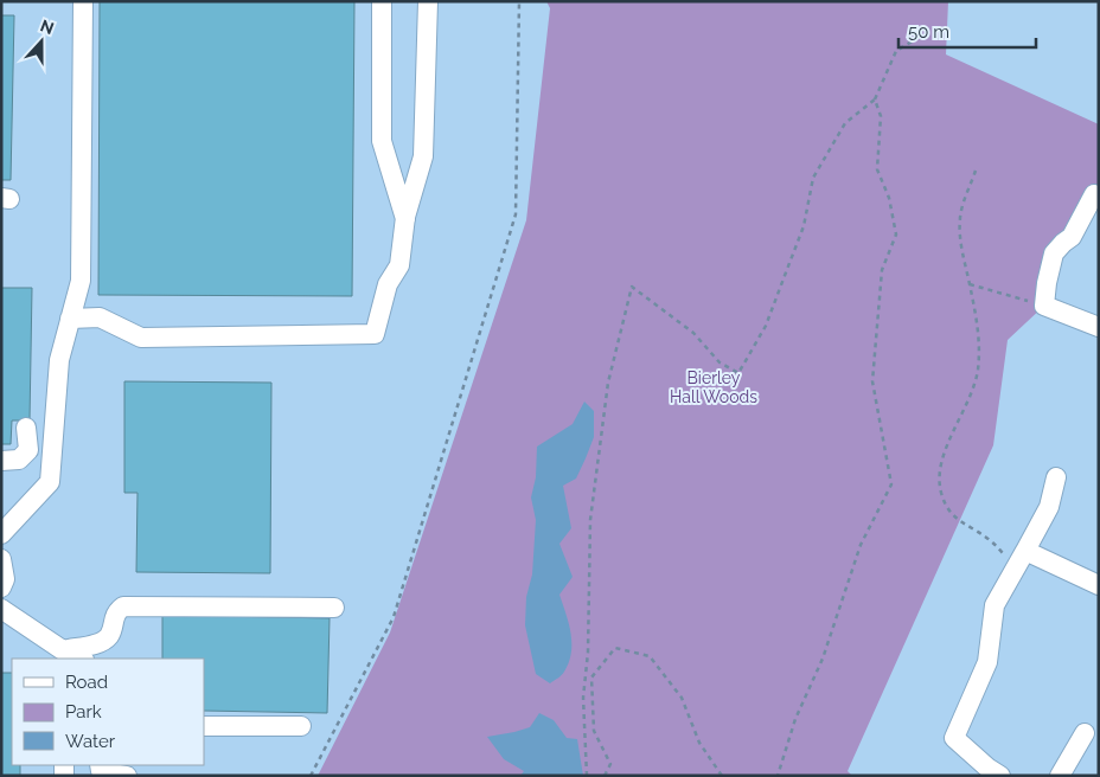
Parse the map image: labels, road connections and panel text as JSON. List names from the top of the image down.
{
  "parks": ["Bierley Hall Woods"],
  "legend": ["Road", "Park", "Water"],
  "scale_bar": "50 m",
  "north": "top"
}
